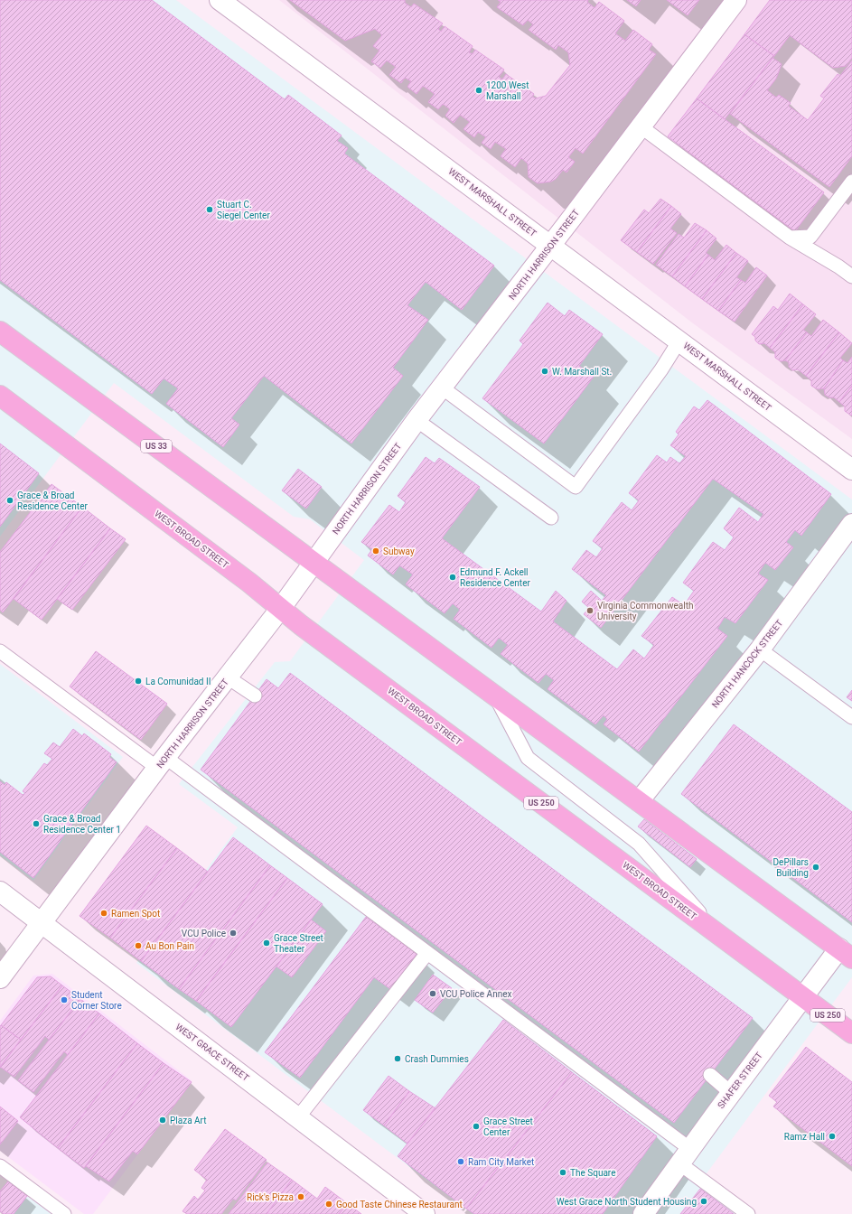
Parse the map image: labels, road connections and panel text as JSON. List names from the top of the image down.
{
  "streets": {
    "main road": ["US 33", "WEST BROAD STREET", "US 250"],
    "street": [
      "WEST MARSHALL STREET",
      "NORTH HARRISON STREET",
      "NORTH HANCOCK STREET",
      "WEST GRACE STREET",
      "SHAFER STREET"
    ]
  },
  "crossings": [
    ["WEST MARSHALL STREET", "NORTH HARRISON STREET"],
    ["NORTH HARRISON STREET", "US 33"],
    ["NORTH HARRISON STREET", "WEST BROAD STREET"],
    ["NORTH HARRISON STREET", "WEST GRACE STREET"],
    ["WEST BROAD STREET", "SHAFER STREET"]
  ],
  "places": [
    "1200 West Marshall",
    "Stuart C. Siegel Center",
    "W. Marshall St.",
    "Grace & Broad Residence Center",
    "Subway",
    "Edmund F. Ackell Residence Center",
    "Virginia Commonwealth University",
    "La Comunidad II",
    "Grace & Broad Residence Center 1",
    "DePillars Building",
    "Ramen Spot",
    "VCU Police",
    "Grace Street Theater",
    "Au Bon Pain",
    "VCU Police Annex",
    "Student Corner Store",
    "Crash Dummies",
    "Plaza Art",
    "Grace Street Center",
    "Ramz Hall",
    "Ram City Market",
    "The Square",
    "Rick's Pizza",
    "West Grace North Student Housing",
    "Good Taste Chinese Restaurant"
  ]
}
